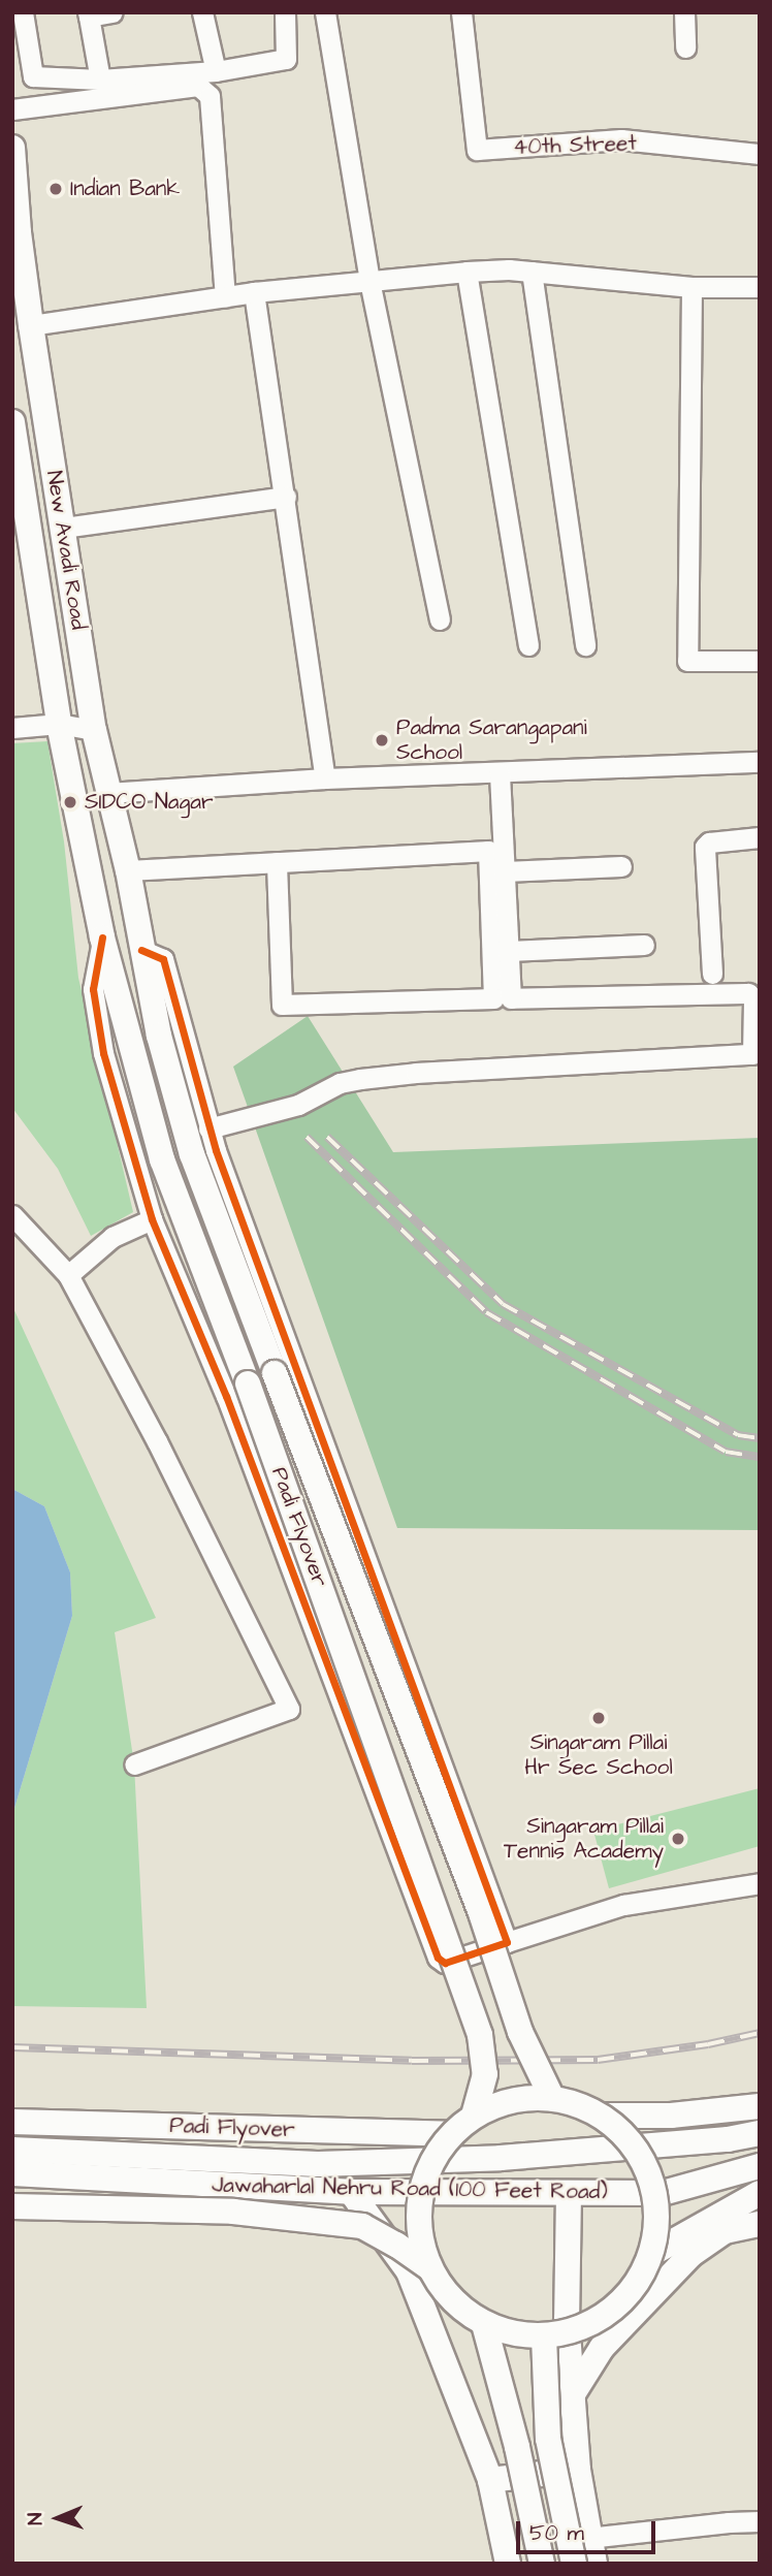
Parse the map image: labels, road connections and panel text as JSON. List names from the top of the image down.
{
  "streets": {
    "main road": ["New Avadi Road", "Padi Flyover", "Jawaharlal Nehru Road (100 Feet Road)"],
    "street": ["40th Street"]
  },
  "crossings": [
    ["New Avadi Road", "Padi Flyover"]
  ],
  "places": [
    "Indian Bank",
    "Padma Sarangapani School",
    "SIDCO Nagar",
    "Singaram Pillai Hr Sec School",
    "Singaram Pillai Tennis Academy"
  ],
  "scale_bar": "50 m",
  "north": "left"
}
